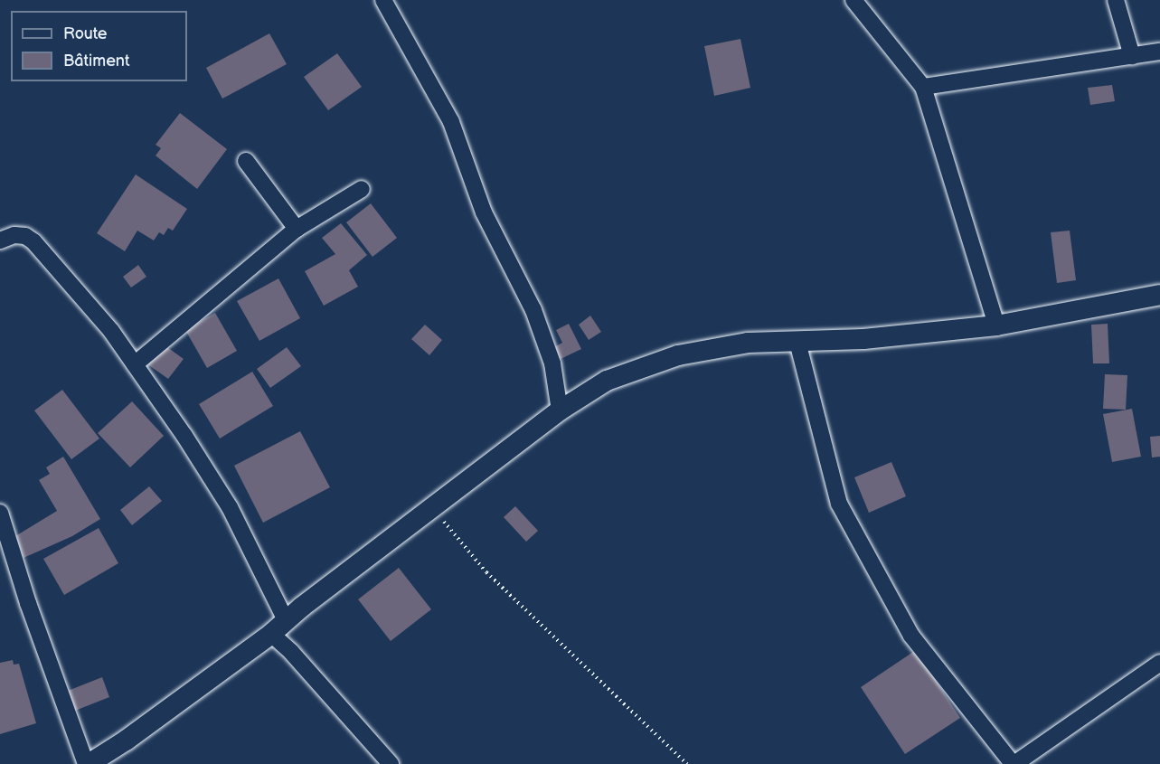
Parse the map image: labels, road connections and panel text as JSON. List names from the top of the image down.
{
  "legend": ["Route", "Bâtiment"]
}
